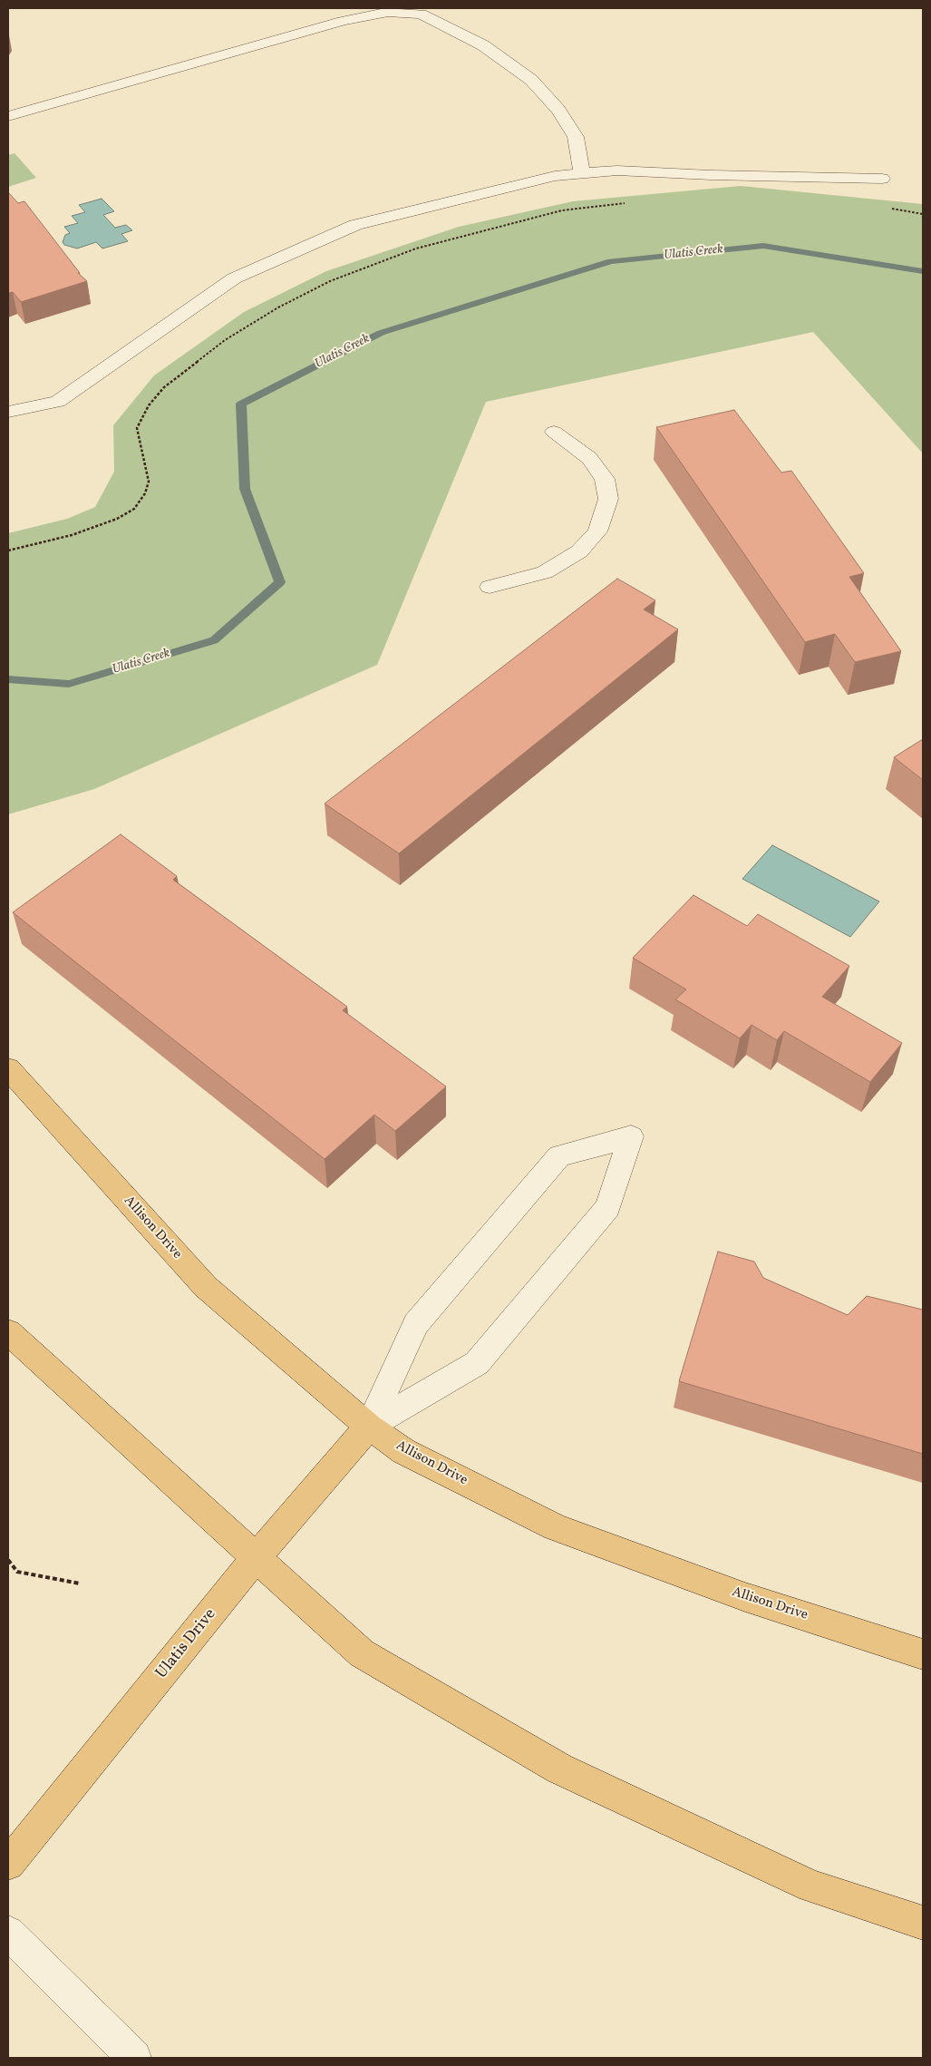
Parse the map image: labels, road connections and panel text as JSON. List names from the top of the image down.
{
  "streets": {
    "main road": ["Allison Drive", "Ulatis Drive"]
  },
  "crossings": [
    ["Allison Drive", "Ulatis Drive"]
  ],
  "water": ["Ulatis Creek"]
}
